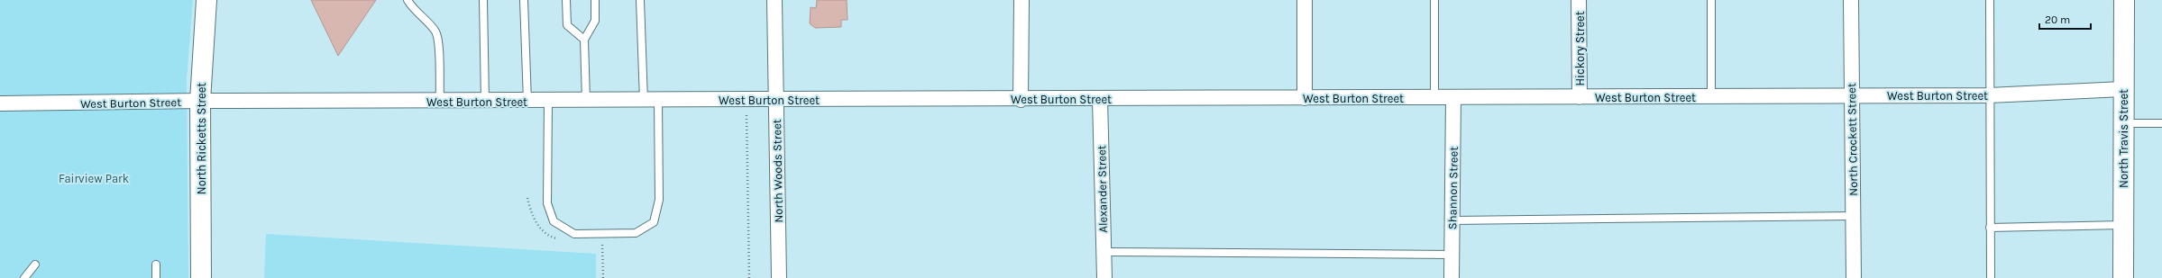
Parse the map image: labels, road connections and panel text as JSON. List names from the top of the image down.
{
  "streets": {
    "main road": ["North Ricketts Street", "North Travis Street"],
    "street": [
      "Hickory Street",
      "West Burton Street",
      "North Crockett Street",
      "North Woods Street",
      "Shannon Street",
      "Alexander Street"
    ]
  },
  "crossings": [
    ["Hickory Street", "West Burton Street"],
    ["West Burton Street", "North Ricketts Street"],
    ["West Burton Street", "North Travis Street"],
    ["West Burton Street", "North Crockett Street"],
    ["West Burton Street", "North Woods Street"],
    ["West Burton Street", "Shannon Street"],
    ["West Burton Street", "Alexander Street"]
  ],
  "parks": ["Fairview Park"],
  "scale_bar": "20 m"
}
